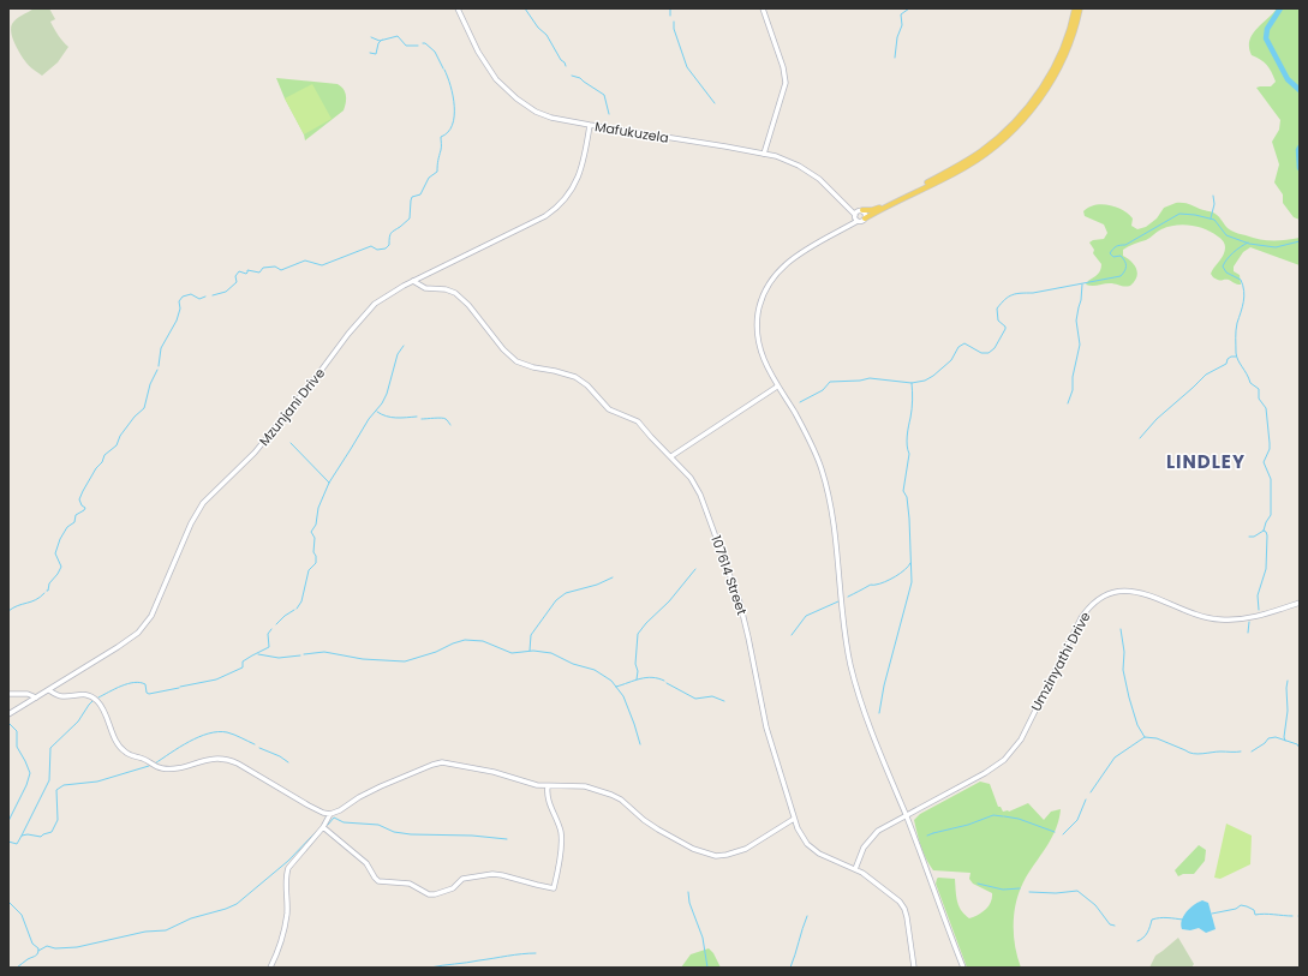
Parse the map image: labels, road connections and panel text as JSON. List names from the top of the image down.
{
  "streets": {
    "street": [
      "Mafukuzela",
      "Mzunjani Drive",
      "107614 Street",
      "Umzinyathi Drive"
    ]
  },
  "crossings": [
    ["Mafukuzela", "Mzunjani Drive"],
    ["Mzunjani Drive", "107614 Street"],
    ["107614 Street", "Umzinyathi Drive"]
  ],
  "districts": ["LINDLEY"]
}
